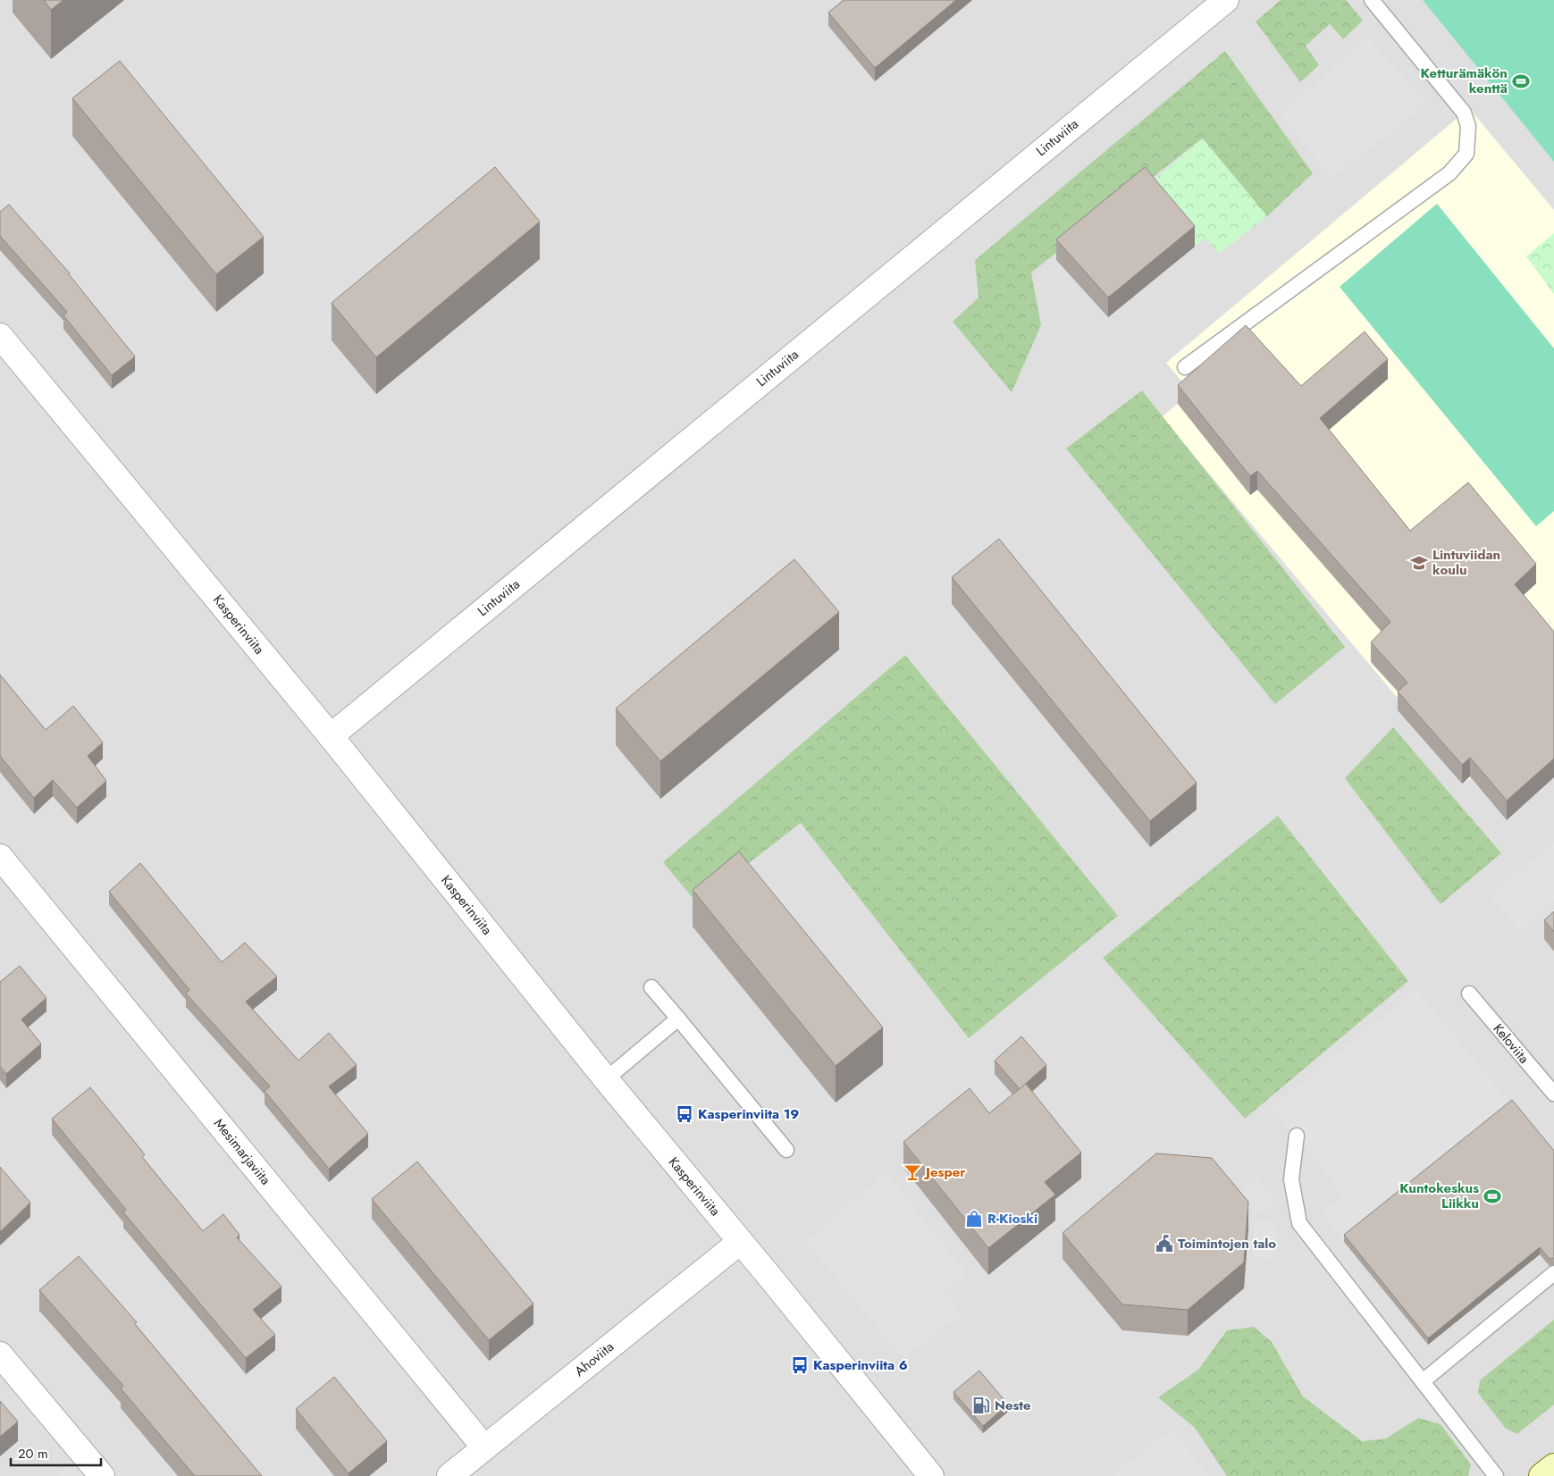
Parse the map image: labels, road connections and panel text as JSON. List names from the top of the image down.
{
  "streets": {
    "street": [
      "Lintuviita",
      "Kasperinviita",
      "Mesimarjaviita",
      "Ahoviita"
    ],
    "lane": ["Keloviita"]
  },
  "crossings": [
    ["Lintuviita", "Kasperinviita"],
    ["Kasperinviita", "Ahoviita"],
    ["Mesimarjaviita", "Ahoviita"]
  ],
  "places": {
    "sports": ["Ketturämäkön kenttä", "Kuntokeskus Liikku"],
    "school or university": ["Lintuviidan koulu"],
    "bus stop": ["Kasperinviita 19", "Kasperinviita 6"],
    "bar": ["Jesper"],
    "shop": ["R-Kioski"],
    "public building": ["Toimintojen talo"],
    "fuel station": ["Neste"]
  },
  "scale_bar": "20 m"
}
